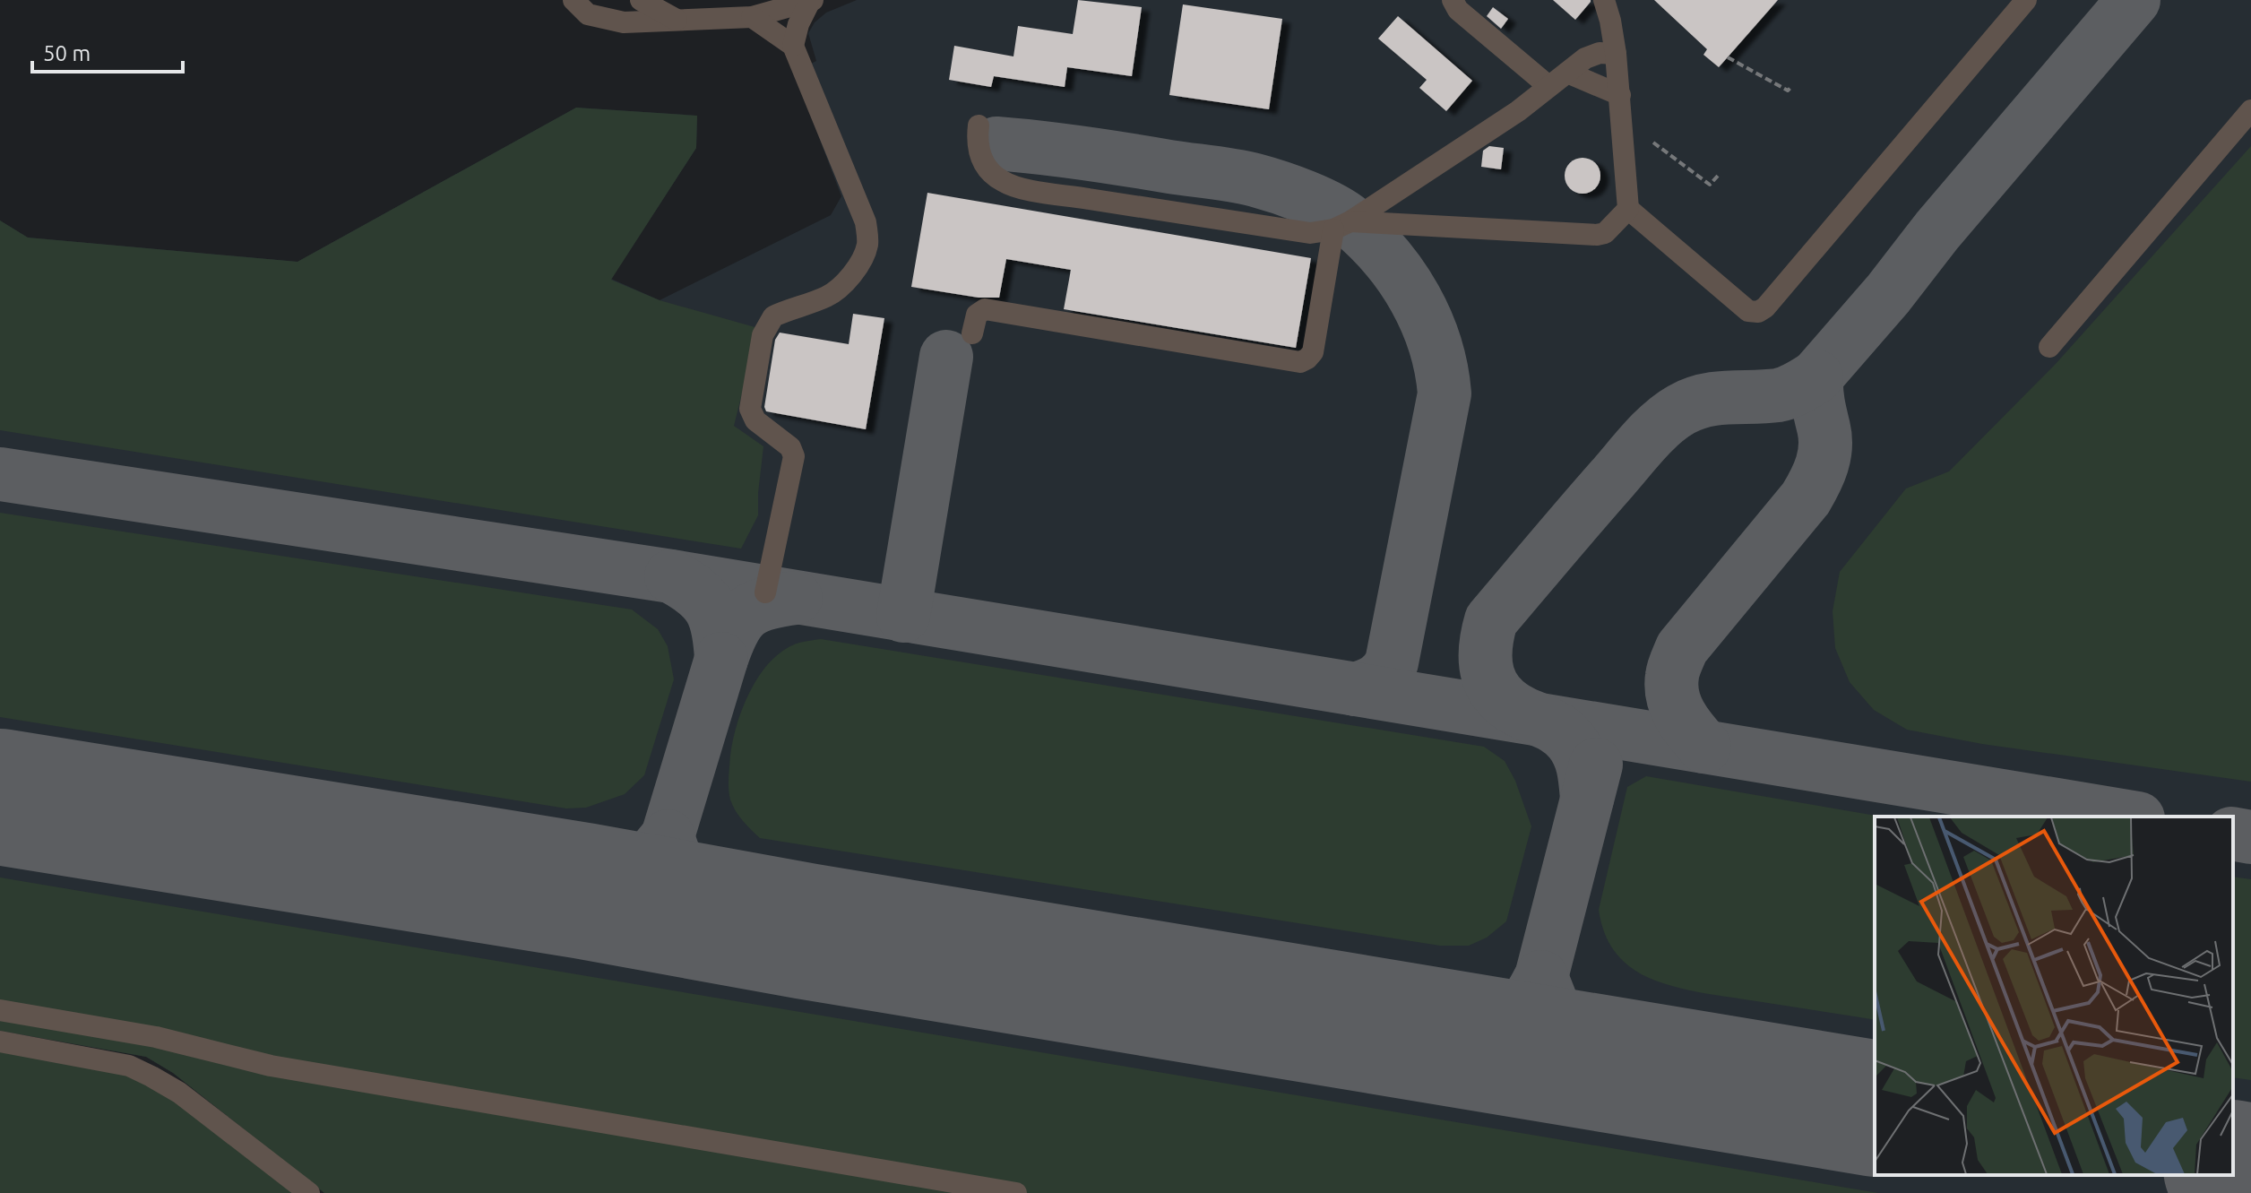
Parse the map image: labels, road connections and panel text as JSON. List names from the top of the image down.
{
  "scale_bar": "50 m"
}
